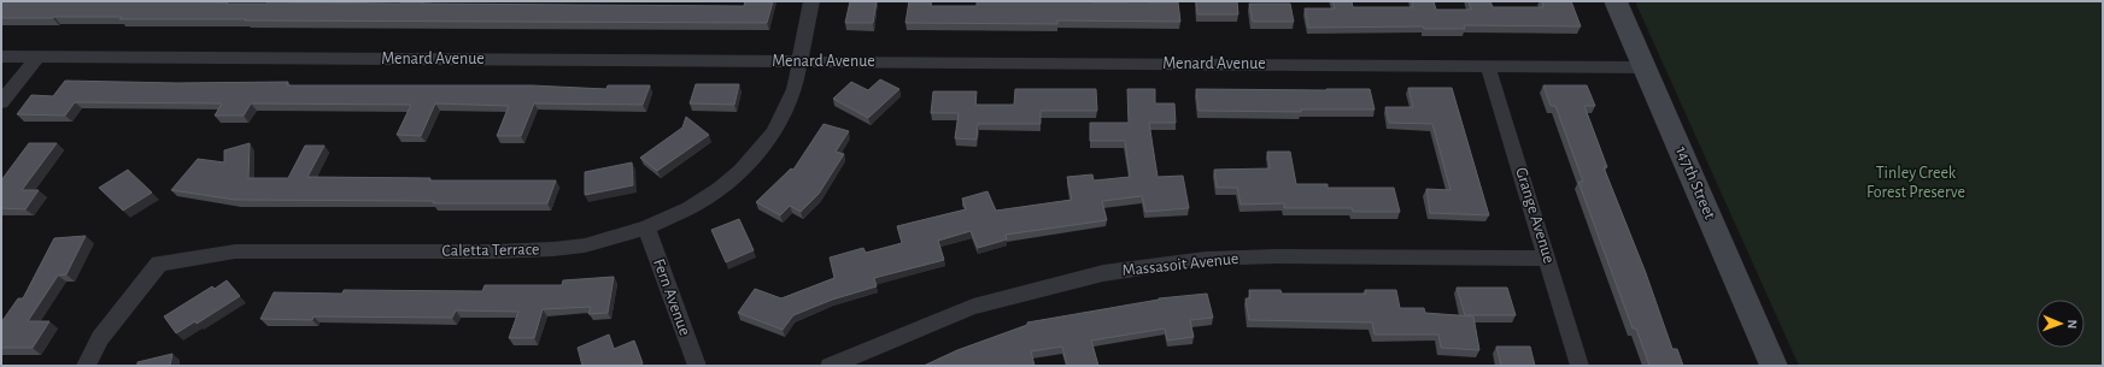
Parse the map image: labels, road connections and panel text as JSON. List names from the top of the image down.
{
  "streets": {
    "main road": ["147th Street"],
    "street": [
      "Menard Avenue",
      "Grange Avenue",
      "Caletta Terrace",
      "Massasoit Avenue",
      "Fern Avenue"
    ]
  },
  "crossings": [
    ["Menard Avenue", "147th Street"],
    ["Menard Avenue", "Grange Avenue"],
    ["Menard Avenue", "Caletta Terrace"],
    ["Grange Avenue", "Massasoit Avenue"],
    ["Caletta Terrace", "Fern Avenue"]
  ],
  "parks": ["Tinley Creek Forest Preserve"],
  "north": "right"
}
